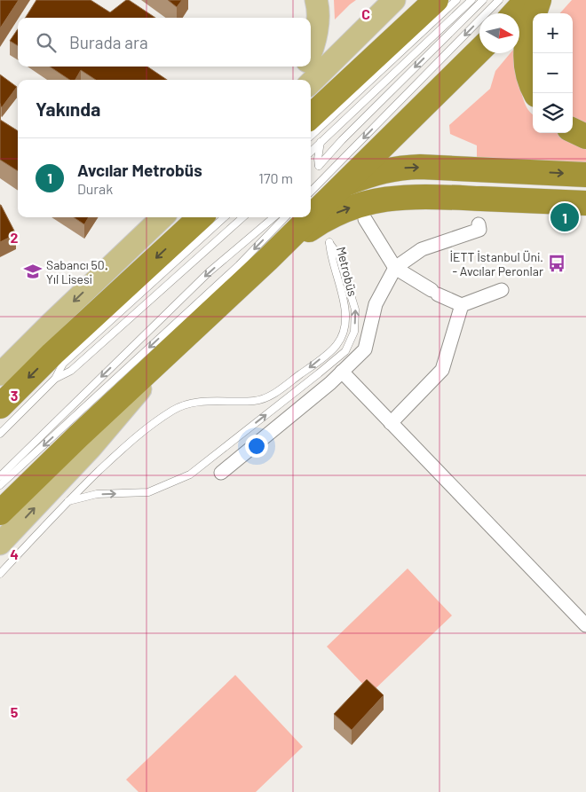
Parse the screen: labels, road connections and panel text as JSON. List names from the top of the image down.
{
  "streets": {
    "lane": ["Metrobüs"]
  },
  "places": {
    "bus stop": ["İETT İstanbul Üni. - Avcılar Peronlar"],
    "school or university": ["Sabancı 50. Yıl Lisesi"]
  },
  "north": "right",
  "page": {
    "map_buttons": ["+", "−"],
    "search": "Burada ara",
    "heading": "Yakında",
    "list": [
      {
        "mark": "1",
        "name": "Avcılar Metrobüs",
        "note": "Durak",
        "value": "170 m"
      }
    ],
    "pins": "1"
  },
  "grid": {
    "columns": ["C"],
    "rows": [
      "2",
      "3",
      "4",
      "5"
    ]
  }
}
